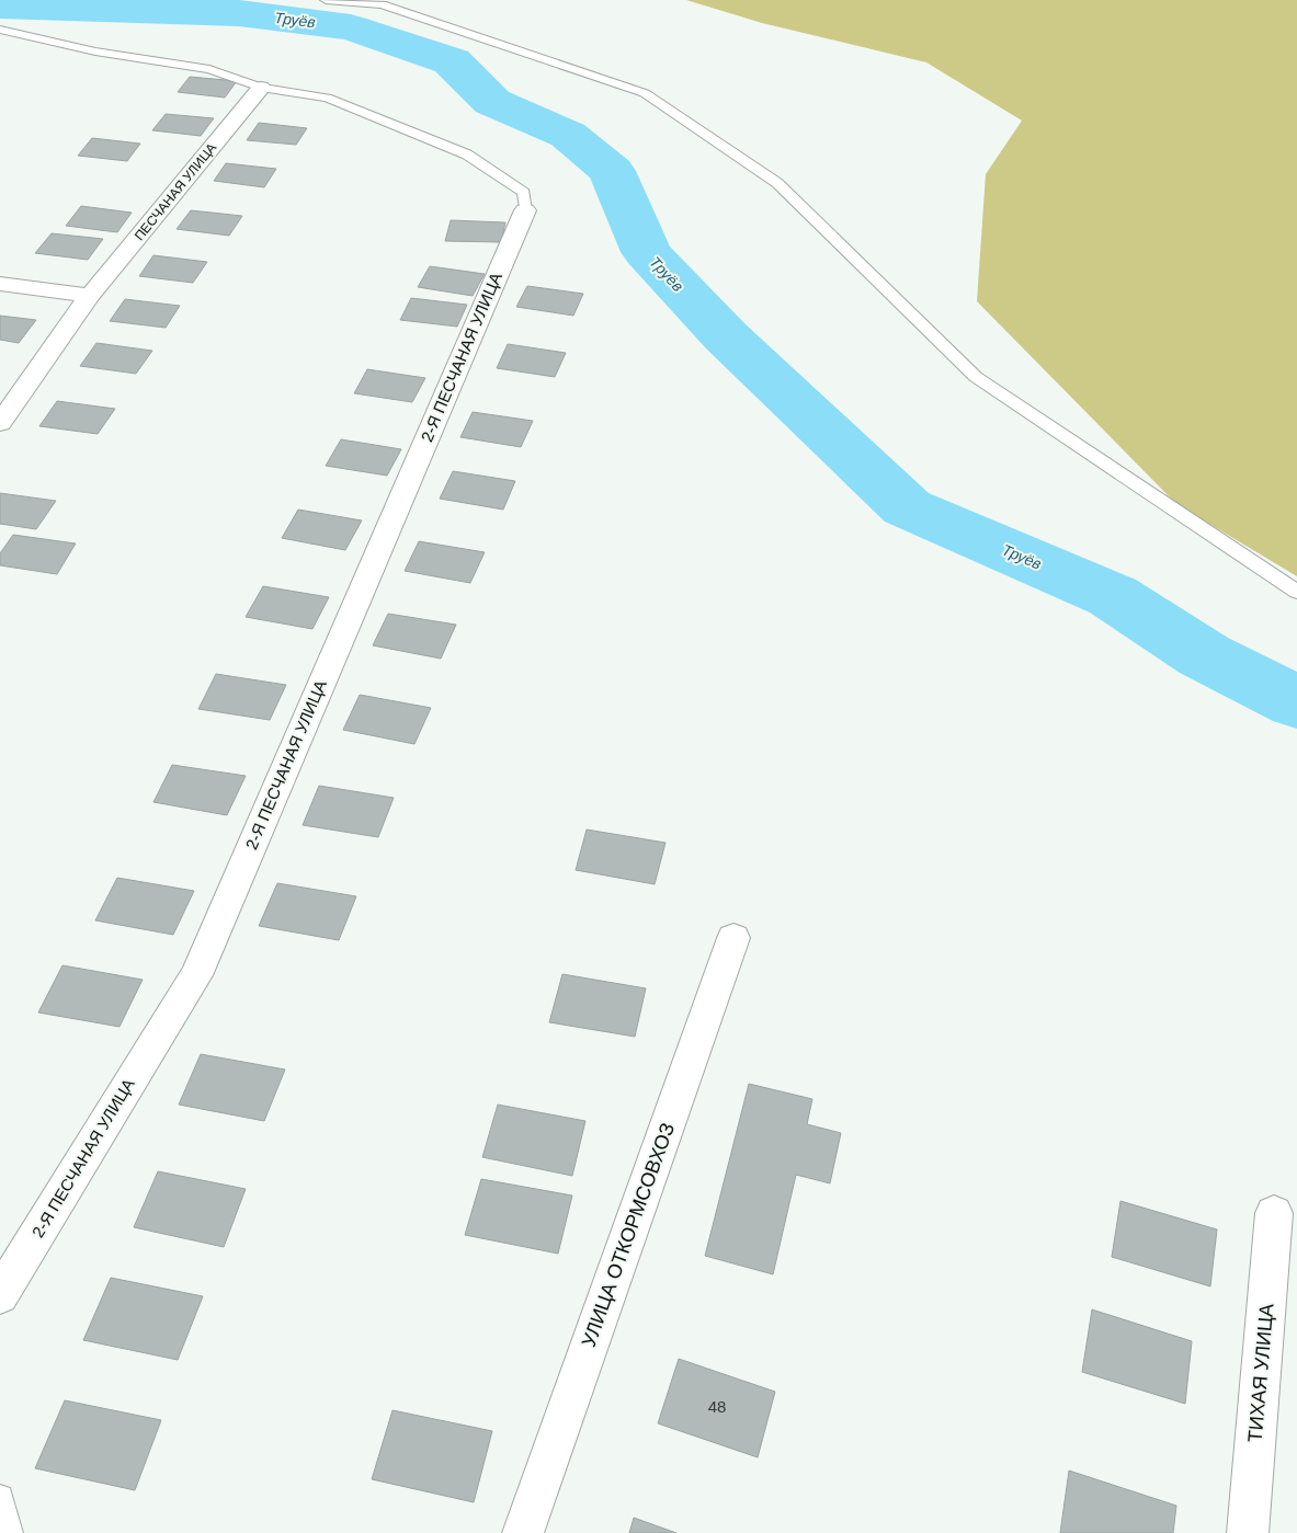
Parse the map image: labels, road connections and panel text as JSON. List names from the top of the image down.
{
  "streets": {
    "street": [
      "ПЕСЧАНАЯ УЛИЦА",
      "2-Я ПЕСЧАНАЯ УЛИЦА",
      "УЛИЦА ОТКОРМСОВХОЗ",
      "ТИХАЯ УЛИЦА"
    ]
  },
  "water": ["Труёв"],
  "house_numbers": ["48"]
}
